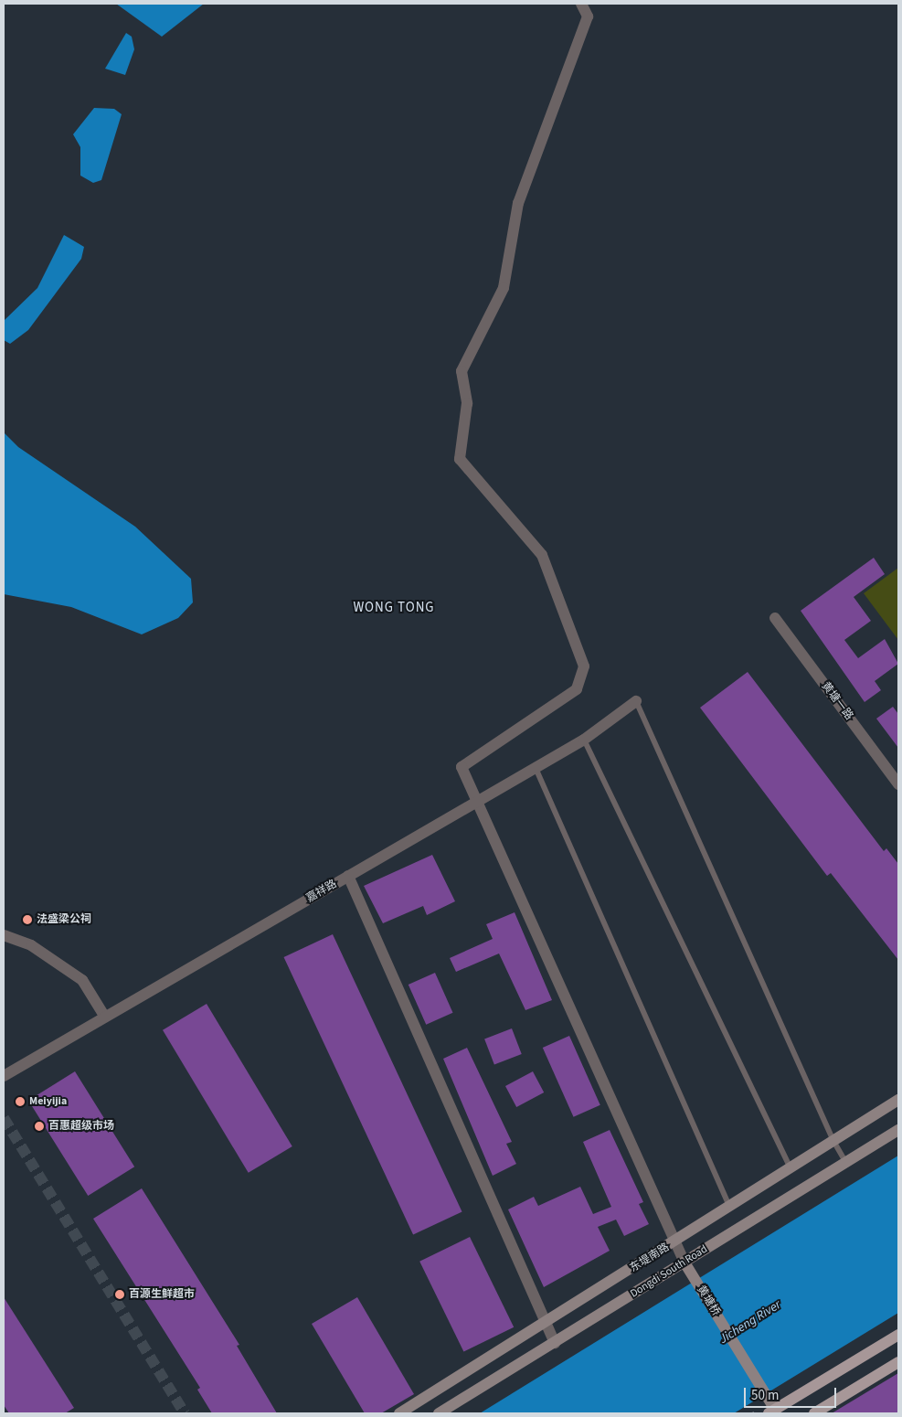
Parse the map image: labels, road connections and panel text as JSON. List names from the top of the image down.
{
  "streets": {
    "main road": ["东堤南路", "Dongdi South Road", "黄塘桥"],
    "street": ["黄塘一路", "嘉祥路"]
  },
  "crossings": [
    ["Dongdi South Road", "黄塘桥"]
  ],
  "districts": ["WONG TONG"],
  "water": ["Jicheng River"],
  "places": [
    "法盛梁公祠",
    "Meiyijia",
    "百惠超级市场",
    "百源生鲜超市"
  ],
  "scale_bar": "50 m"
}
